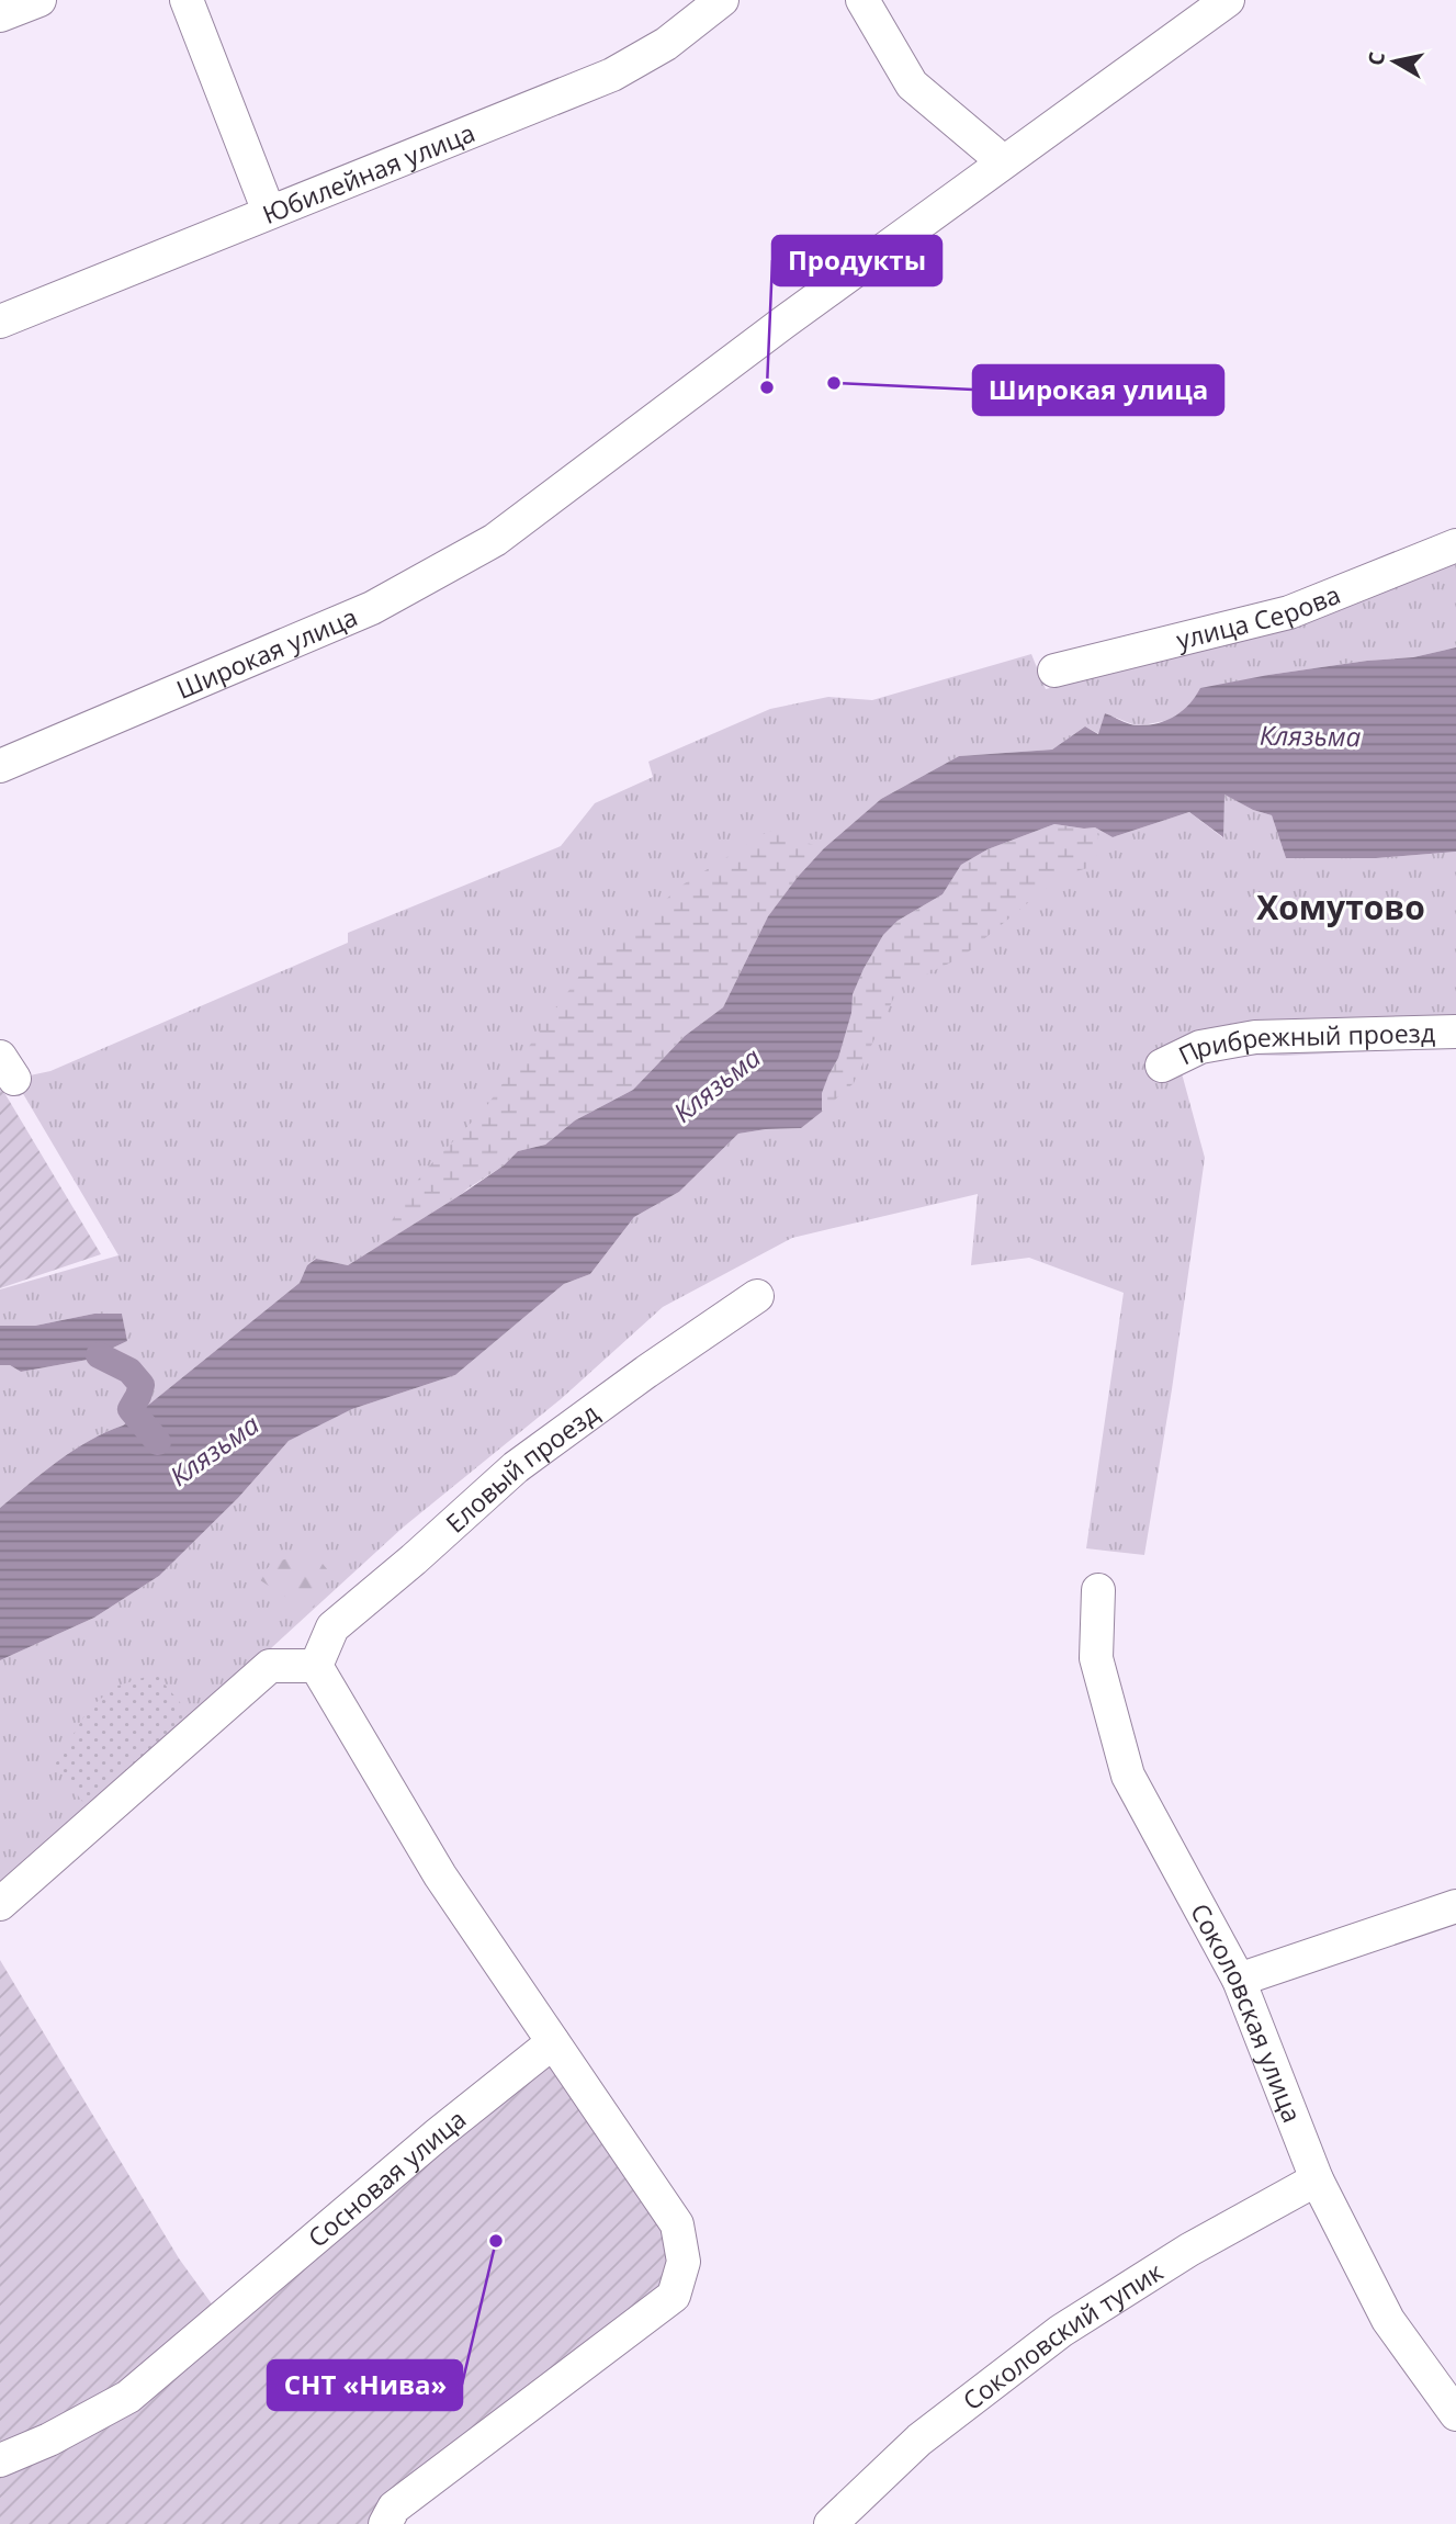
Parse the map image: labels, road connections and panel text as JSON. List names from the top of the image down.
{
  "streets": {
    "street": [
      "Юбилейная улица",
      "улица Серова",
      "Широкая улица",
      "Прибрежный проезд",
      "Еловый проезд",
      "Соколовская улица",
      "Сосновая улица",
      "Соколовский тупик"
    ]
  },
  "crossings": [
    ["Соколовская улица", "Соколовский тупик"]
  ],
  "districts": ["Хомутово"],
  "water": ["Клязьма"],
  "places": ["Широкая улица", "Продукты", "СНТ «Нива»"],
  "north": "left"
}
